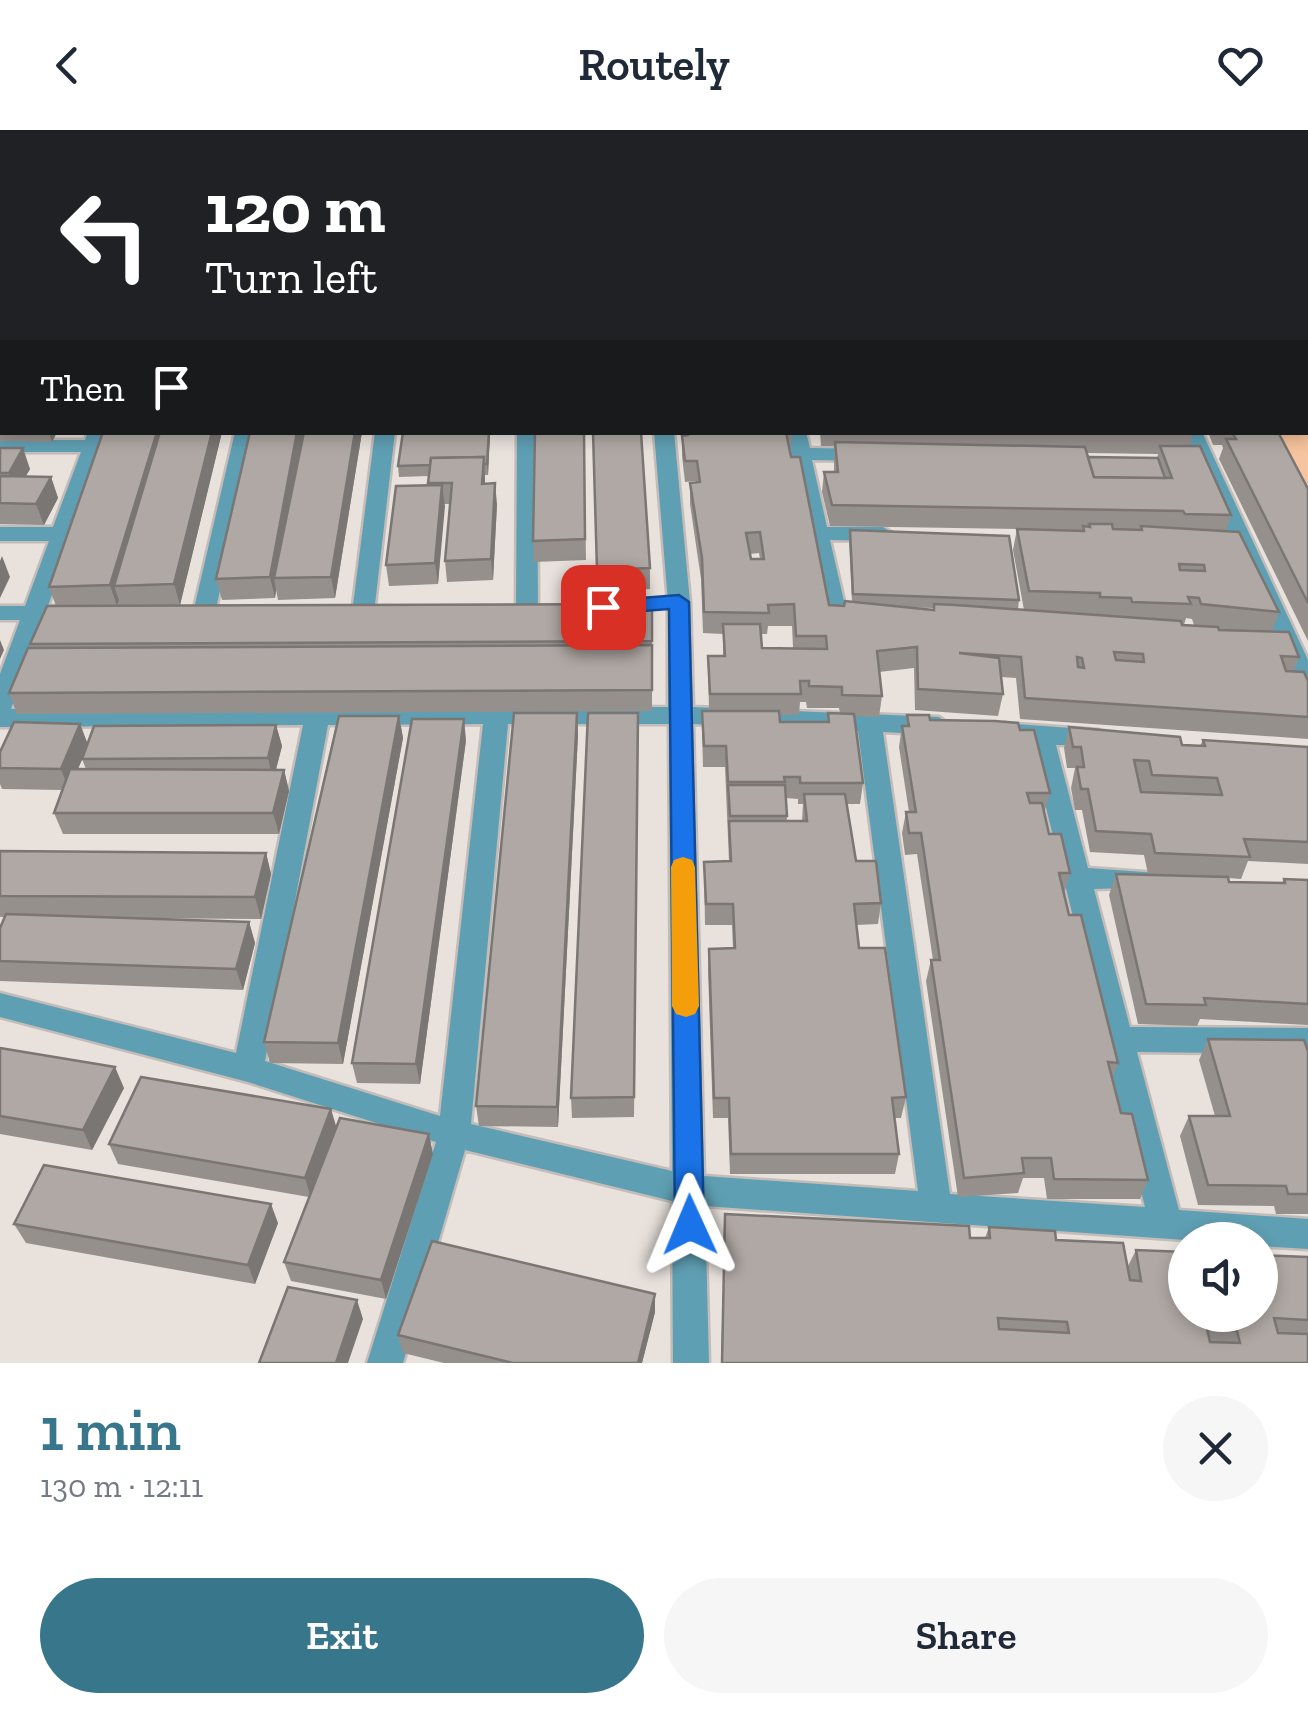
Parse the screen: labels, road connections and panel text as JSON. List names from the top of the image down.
{
  "page": {
    "header": "Routely",
    "turn": ["120 m", "Turn left"],
    "then": "Then",
    "heading": ["1 min", "130 m · 12:11"],
    "buttons": ["Exit", "Share"]
  }
}
